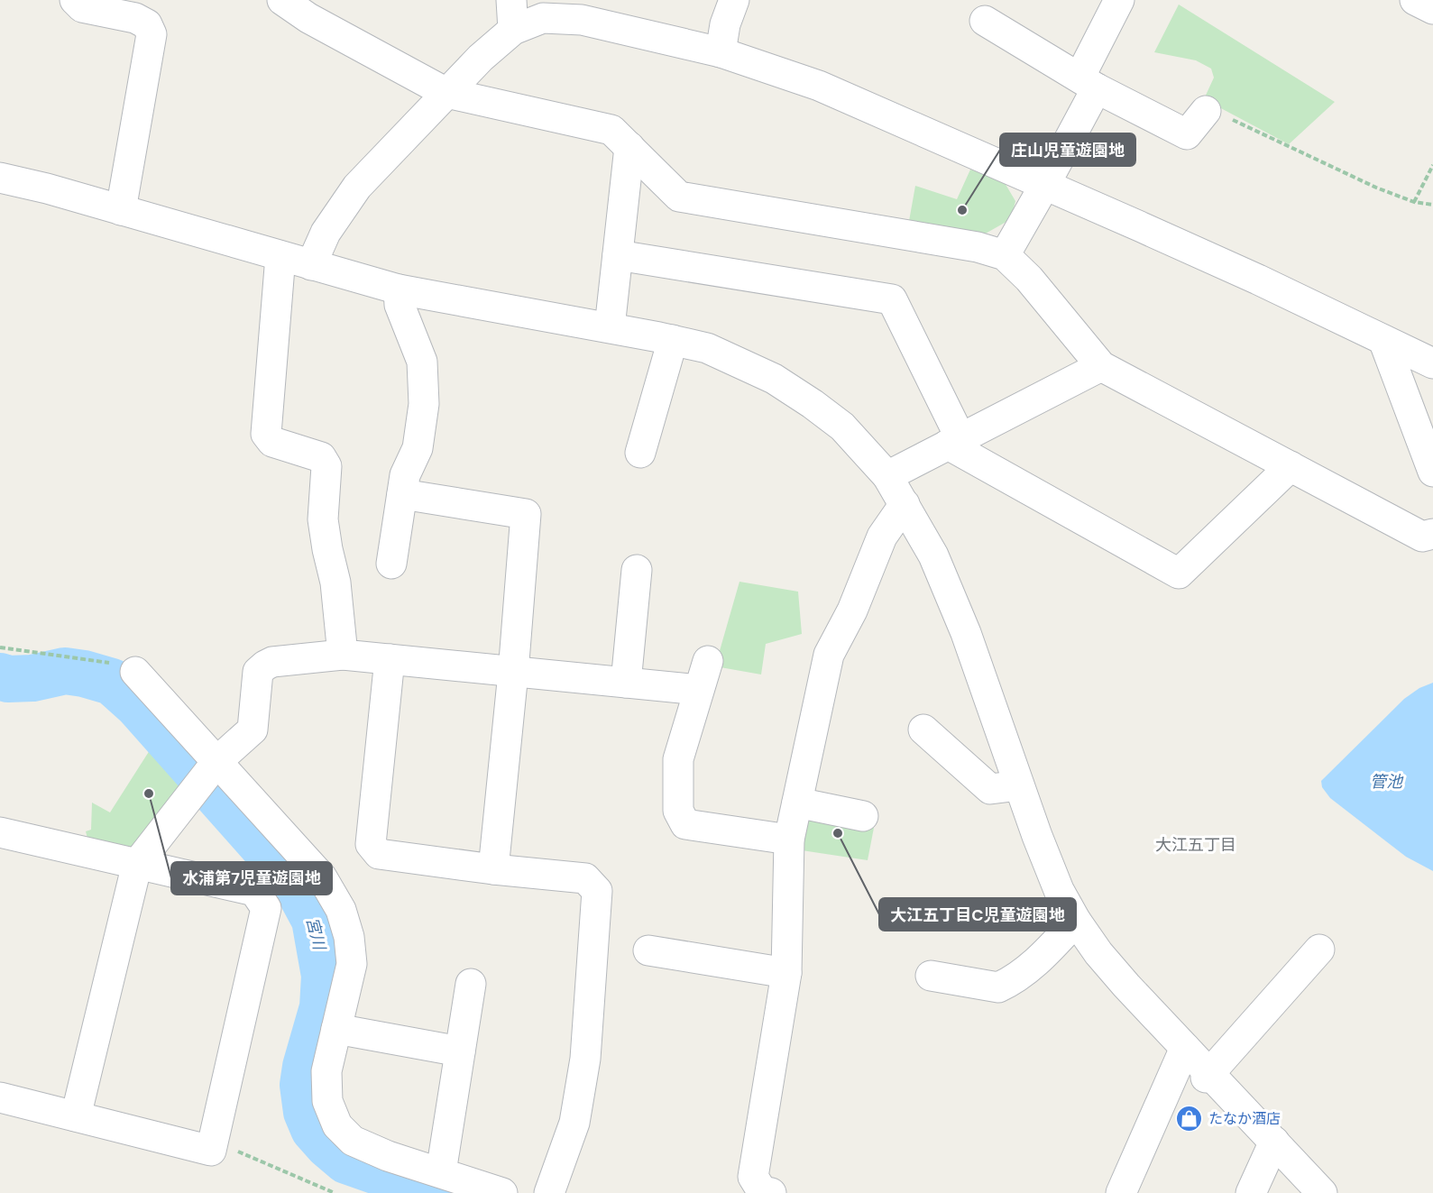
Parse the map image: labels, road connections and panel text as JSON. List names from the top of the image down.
{
  "districts": ["大江五丁目"],
  "water": ["管池", "宮川"],
  "places": {
    "other": ["庄山児童遊園地", "水浦第7児童遊園地", "大江五丁目C児童遊園地"],
    "shop": ["たなか酒店"]
  }
}
